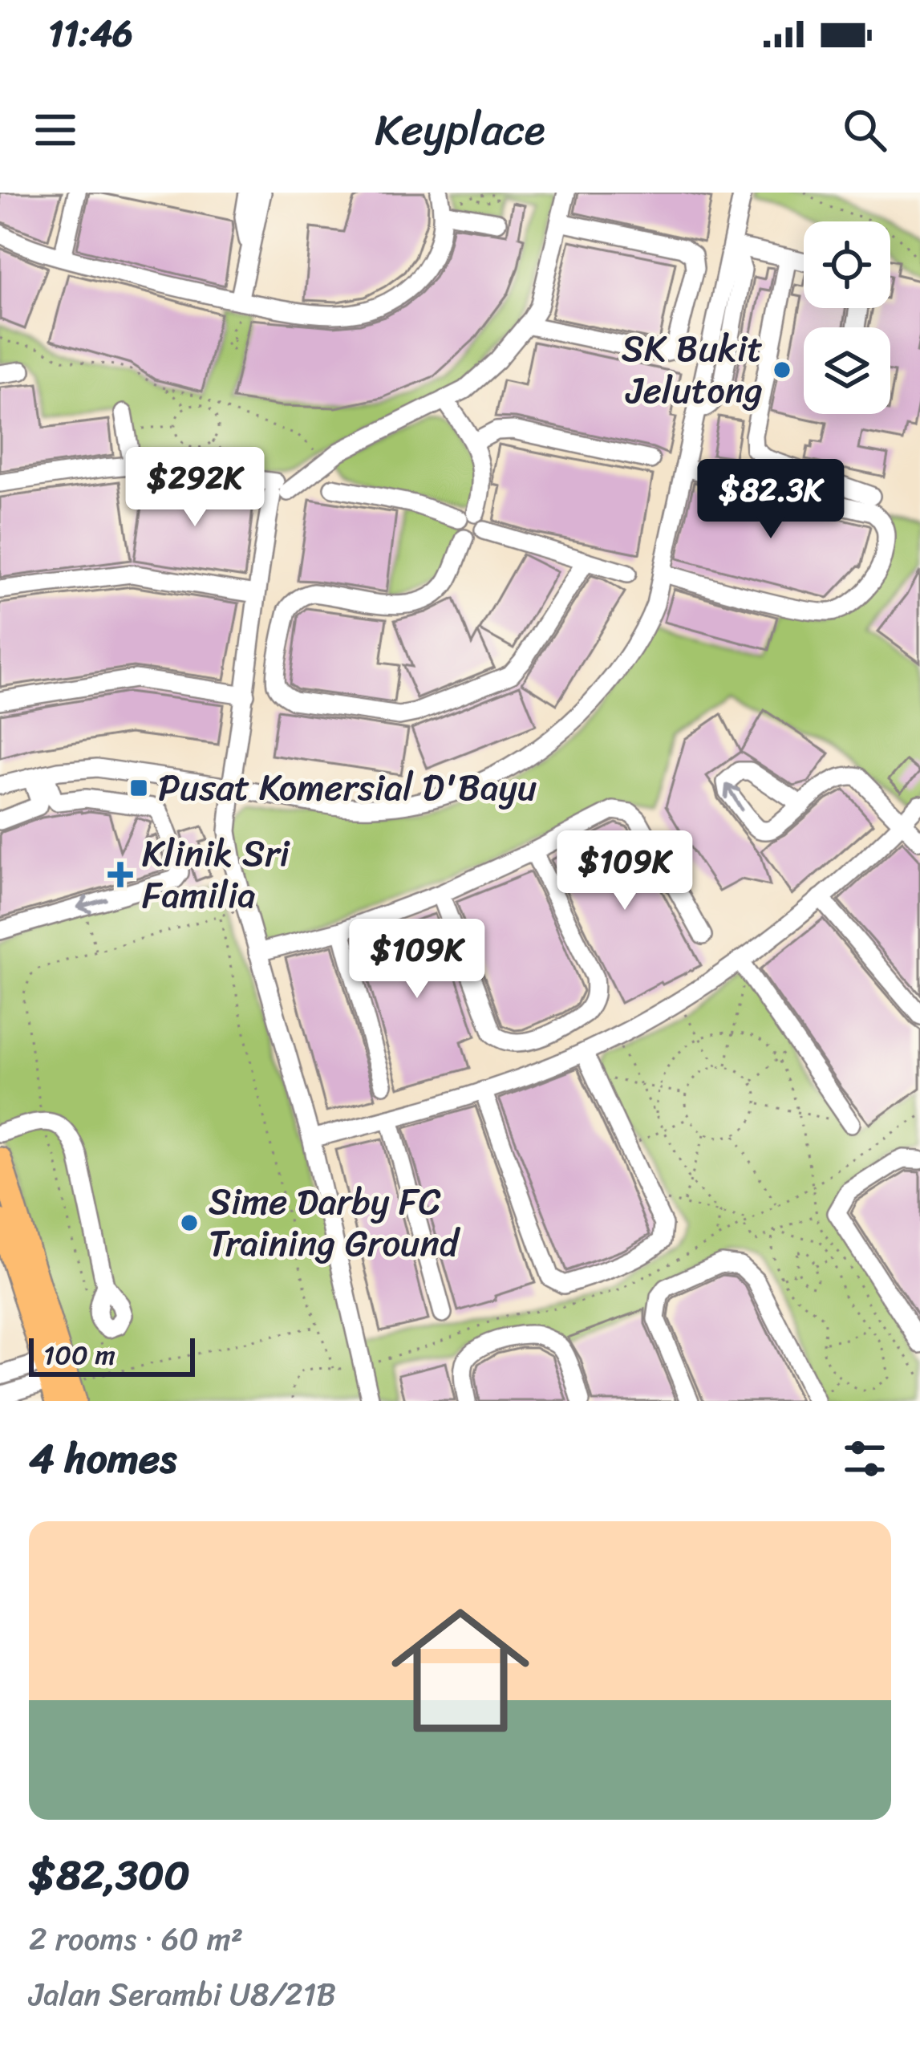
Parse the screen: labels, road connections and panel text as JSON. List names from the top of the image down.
{
  "places": {
    "other": ["SK Bukit Jelutong", "Sime Darby FC Training Ground"],
    "transit": ["Pusat Komersial D'Bayu"],
    "health": ["Klinik Sri Familia"]
  },
  "scale_bar": "100 m",
  "page": {
    "status": "11:46",
    "header": "Keyplace",
    "price": [
      "$292K",
      "$82.3K",
      "$109K",
      "$109K"
    ],
    "scale": "100 m",
    "heading": "4 homes",
    "list": [
      {
        "name": "$82,300",
        "note": "2 rooms · 60 m² · Jalan Serambi U8/21B"
      }
    ]
  }
}
